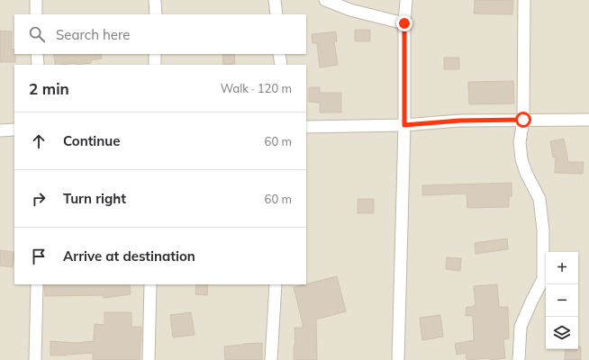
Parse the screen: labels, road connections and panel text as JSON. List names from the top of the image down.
{
  "page": {
    "search": "Search here",
    "heading": ["2 min", "Walk · 120 m"],
    "list": [
      ["Continue", "60 m"],
      ["Turn right", "60 m"],
      "Arrive at destination"
    ],
    "map_buttons": ["+", "−"]
  }
}
